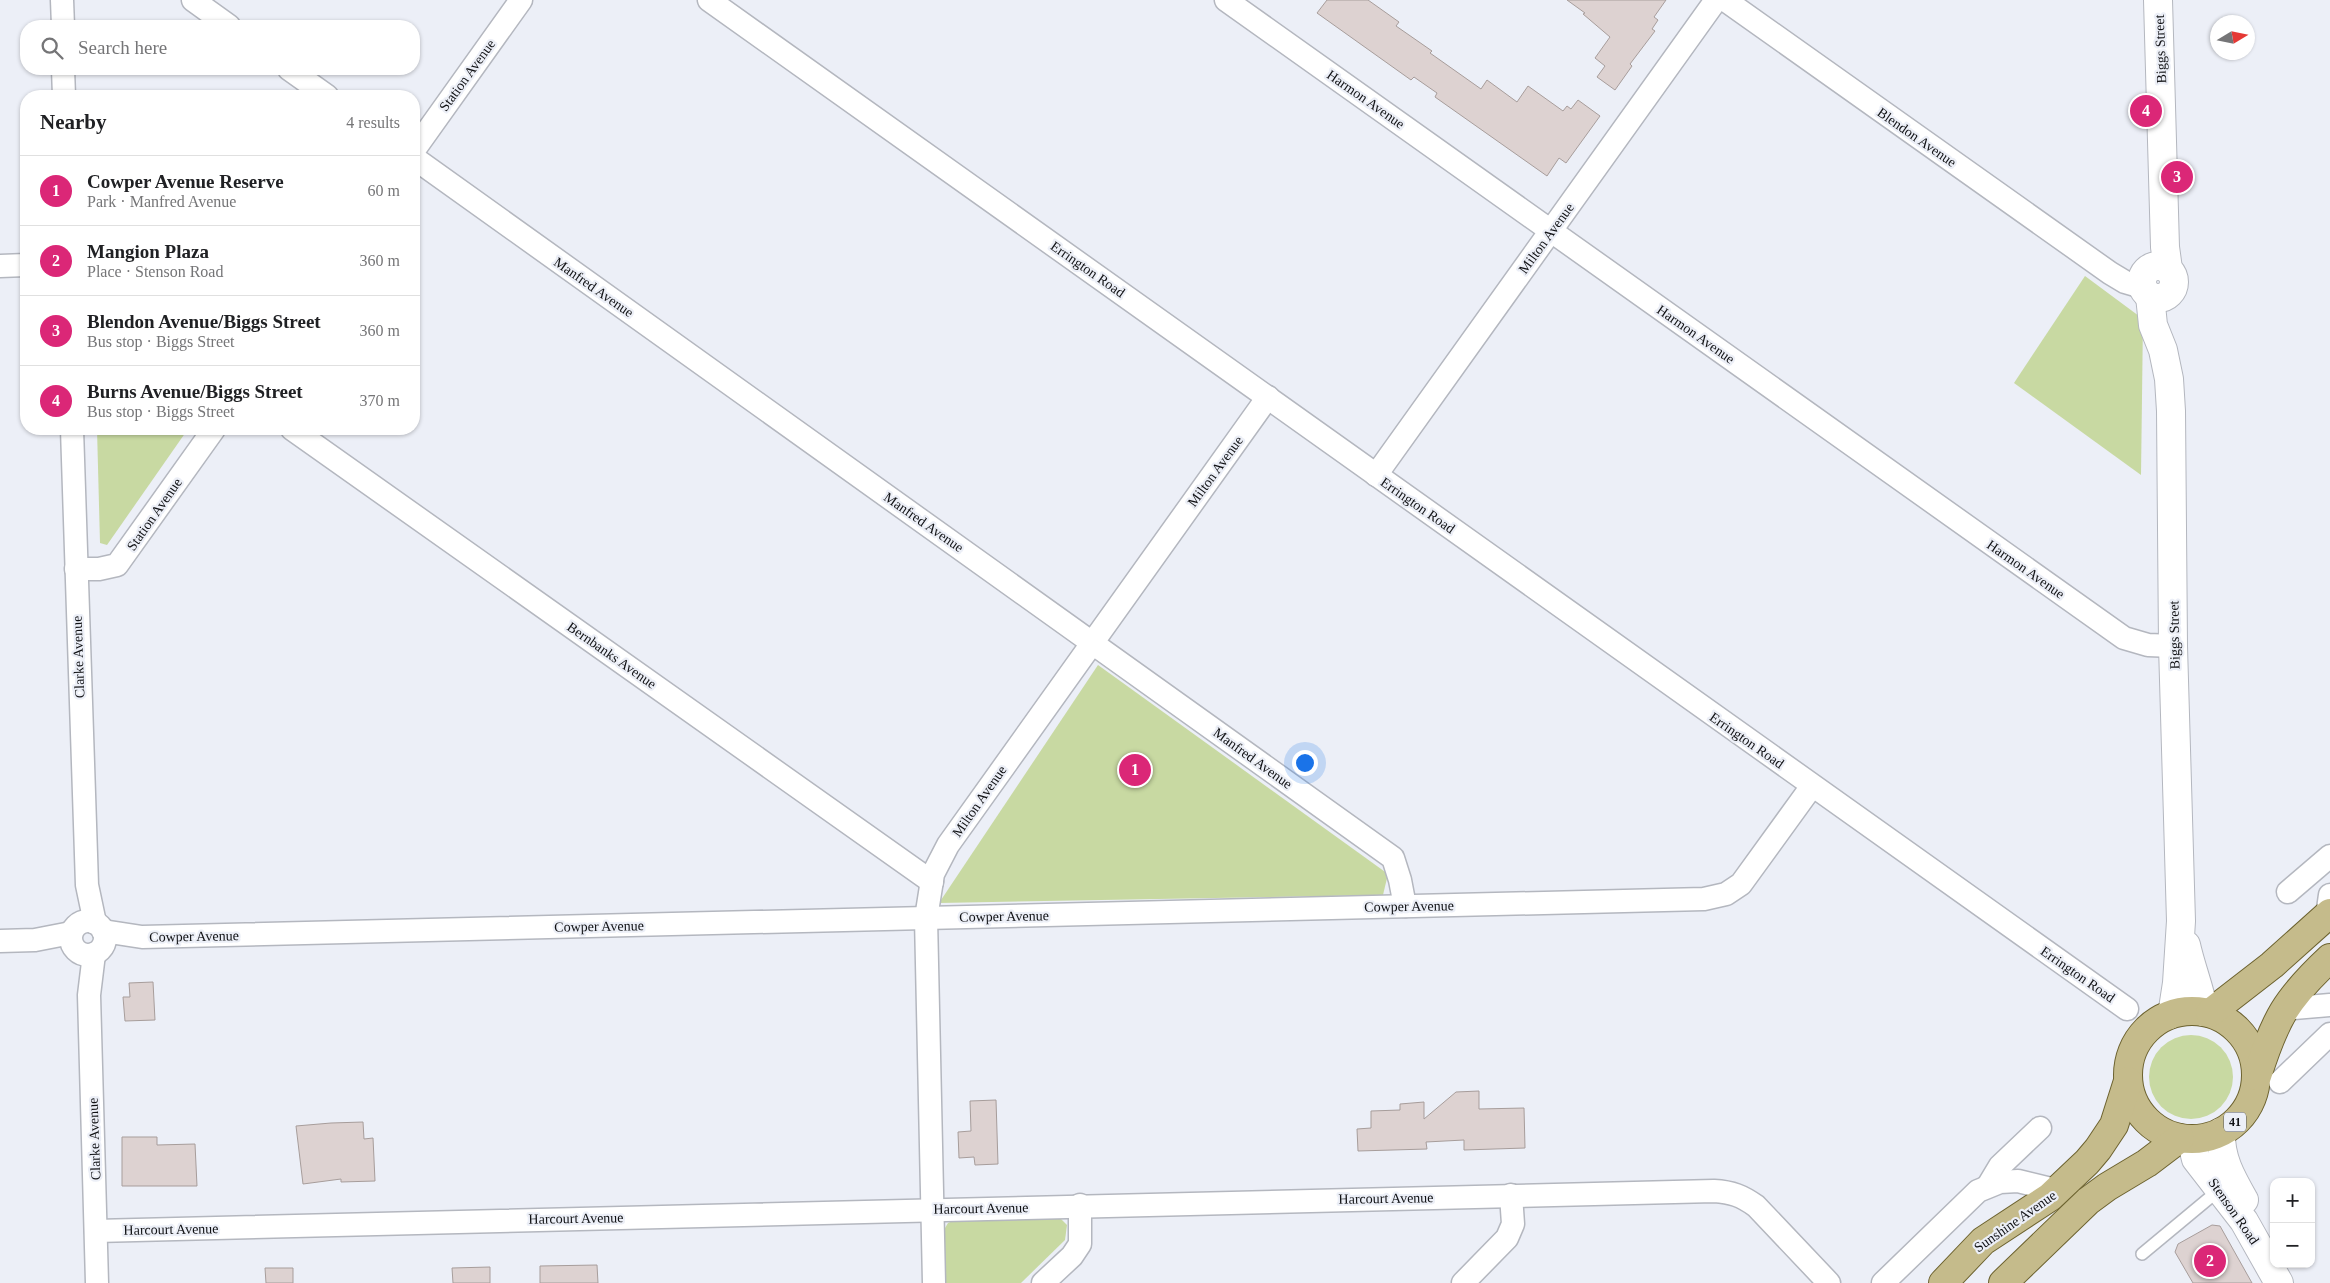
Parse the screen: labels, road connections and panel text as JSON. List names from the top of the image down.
{
  "streets": {
    "main road": ["41", "Sunshine Avenue"],
    "street": [
      "Biggs Street",
      "Station Avenue",
      "Harmon Avenue",
      "Blendon Avenue",
      "Milton Avenue",
      "Errington Road",
      "Manfred Avenue",
      "Bernbanks Avenue",
      "Clarke Avenue",
      "Cowper Avenue",
      "Harcourt Avenue",
      "Stenson Road"
    ]
  },
  "crossings": [
    ["Biggs Street", "Harmon Avenue"],
    ["Biggs Street", "Blendon Avenue"],
    ["Biggs Street", "41"],
    ["Biggs Street", "Stenson Road"],
    ["Biggs Street", "Sunshine Avenue"],
    ["Station Avenue", "Clarke Avenue"],
    ["Harmon Avenue", "Milton Avenue"],
    ["Milton Avenue", "Errington Road"],
    ["Milton Avenue", "Manfred Avenue"],
    ["Milton Avenue", "Bernbanks Avenue"],
    ["Milton Avenue", "Cowper Avenue"],
    ["Milton Avenue", "Harcourt Avenue"],
    ["Errington Road", "Cowper Avenue"],
    ["Manfred Avenue", "Cowper Avenue"],
    ["Clarke Avenue", "Cowper Avenue"],
    ["Clarke Avenue", "Harcourt Avenue"],
    ["41", "Stenson Road"],
    ["41", "Sunshine Avenue"],
    ["Stenson Road", "Sunshine Avenue"]
  ],
  "north": "right",
  "page": {
    "search": "Search here",
    "heading": ["Nearby", "4 results"],
    "pins": [
      "4",
      "3",
      "1",
      "2"
    ],
    "list": [
      {
        "mark": "1",
        "name": "Cowper Avenue Reserve",
        "note": "Park · Manfred Avenue",
        "value": "60 m"
      },
      {
        "mark": "2",
        "name": "Mangion Plaza",
        "note": "Place · Stenson Road",
        "value": "360 m"
      },
      {
        "mark": "3",
        "name": "Blendon Avenue/Biggs Street",
        "note": "Bus stop · Biggs Street",
        "value": "360 m"
      },
      {
        "mark": "4",
        "name": "Burns Avenue/Biggs Street",
        "note": "Bus stop · Biggs Street",
        "value": "370 m"
      }
    ],
    "map_buttons": ["+", "−"]
  }
}
